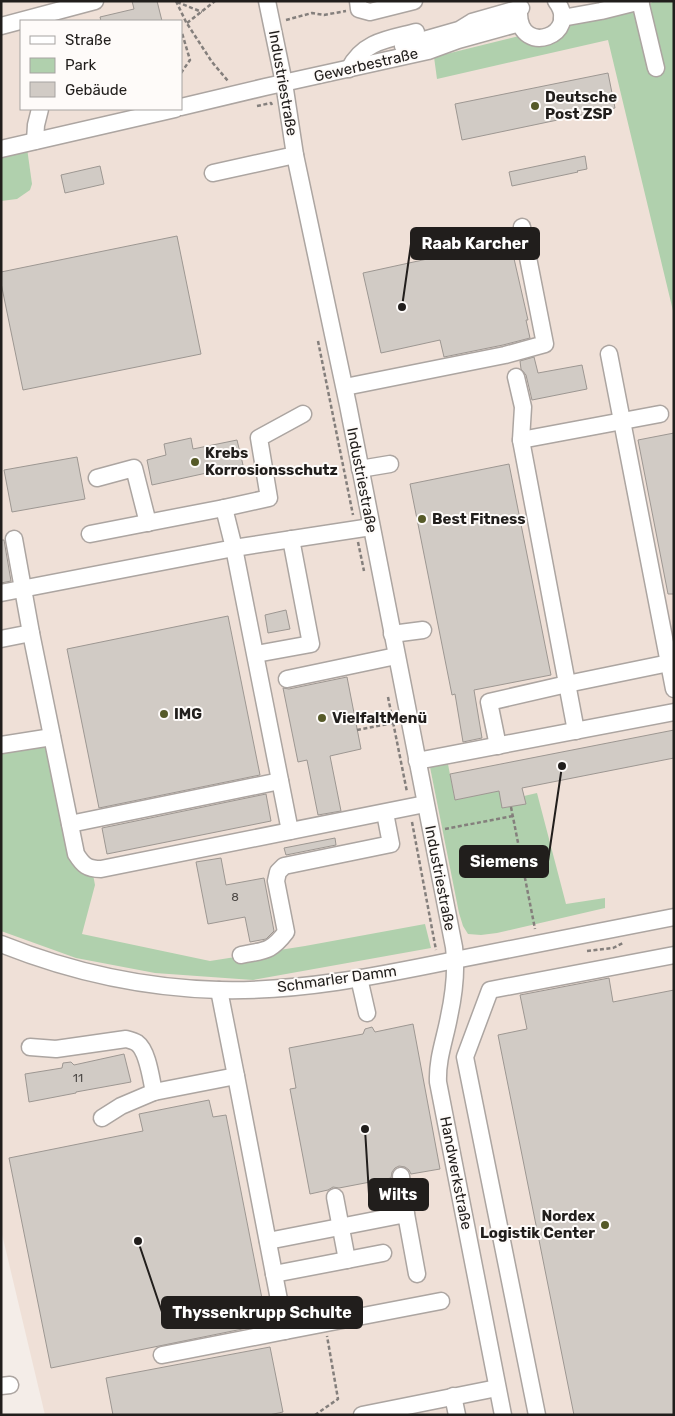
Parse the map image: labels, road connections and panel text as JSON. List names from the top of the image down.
{
  "streets": {
    "street": [
      "Gewerbestraße",
      "Industriestraße",
      "Schmarler Damm",
      "Handwerkstraße"
    ]
  },
  "crossings": [
    ["Gewerbestraße", "Industriestraße"],
    ["Industriestraße", "Schmarler Damm"],
    ["Industriestraße", "Handwerkstraße"],
    ["Schmarler Damm", "Handwerkstraße"]
  ],
  "places": [
    "Deutsche Post ZSP",
    "Raab Karcher",
    "Krebs Korrosionsschutz",
    "Best Fitness",
    "IMG",
    "VielfaltMenü",
    "Siemens",
    "Wilts",
    "Nordex Logistik Center",
    "Thyssenkrupp Schulte"
  ],
  "house_numbers": ["8", "11"],
  "legend": ["Straße", "Park", "Gebäude"]
}
